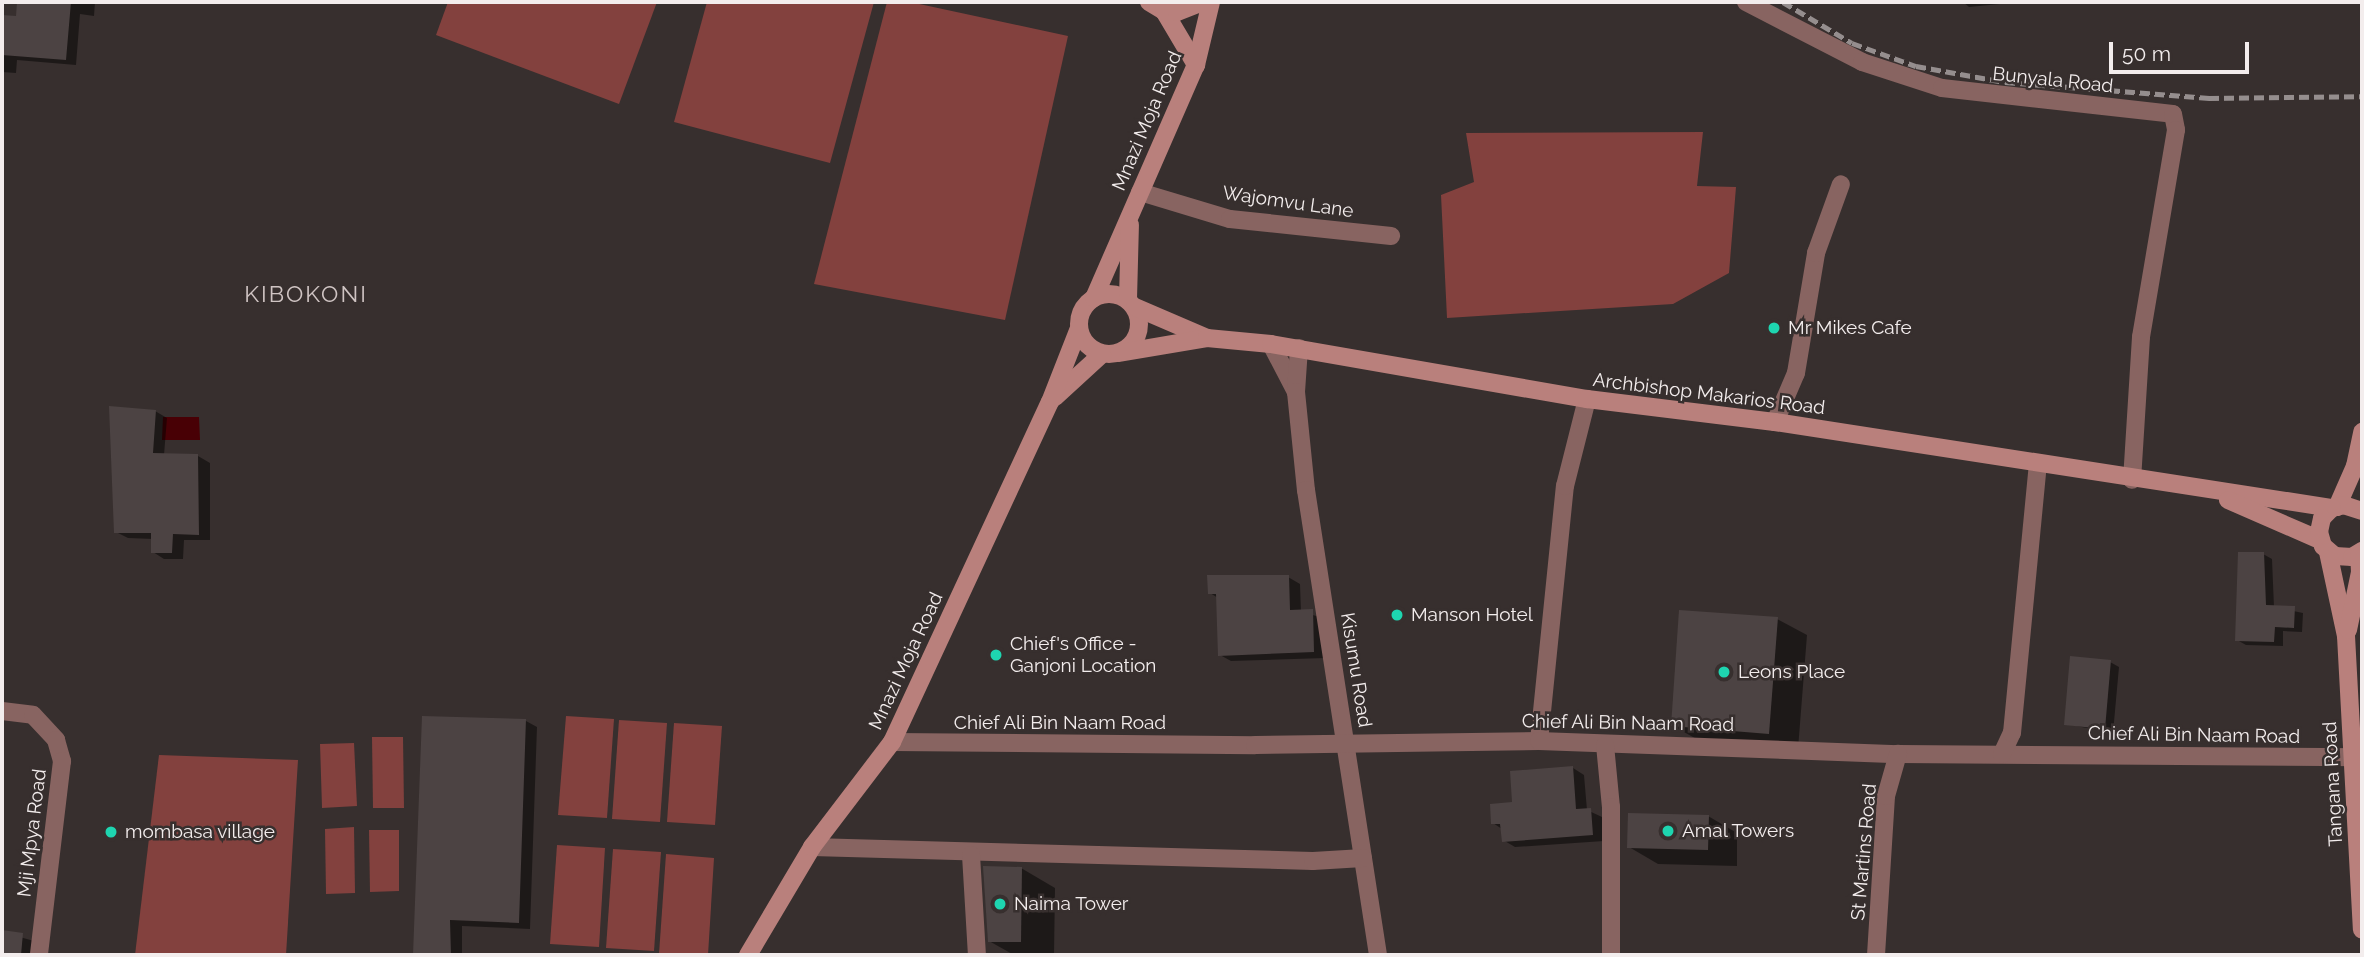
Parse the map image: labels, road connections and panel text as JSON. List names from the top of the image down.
{
  "streets": {
    "main road": ["Mnazi Moja Road", "Archbishop Makarios Road", "Tangana Road"],
    "street": [
      "Bunyala Road",
      "Wajomvu Lane",
      "Kisumu Road",
      "Chief Ali Bin Naam Road",
      "Mji Mpya Road",
      "St Martins Road"
    ]
  },
  "crossings": [
    ["Bunyala Road", "Archbishop Makarios Road"],
    ["Mnazi Moja Road", "Wajomvu Lane"],
    ["Mnazi Moja Road", "Chief Ali Bin Naam Road"],
    ["Archbishop Makarios Road", "Kisumu Road"],
    ["Archbishop Makarios Road", "Tangana Road"],
    ["Kisumu Road", "Chief Ali Bin Naam Road"],
    ["Chief Ali Bin Naam Road", "Tangana Road"],
    ["Chief Ali Bin Naam Road", "St Martins Road"]
  ],
  "districts": ["KIBOKONI"],
  "places": [
    "Mr Mikes Cafe",
    "Manson Hotel",
    "Chief's Office - Ganjoni Location",
    "Leons Place",
    "Amal Towers",
    "mombasa village",
    "Naima Tower"
  ],
  "scale_bar": "50 m"
}
